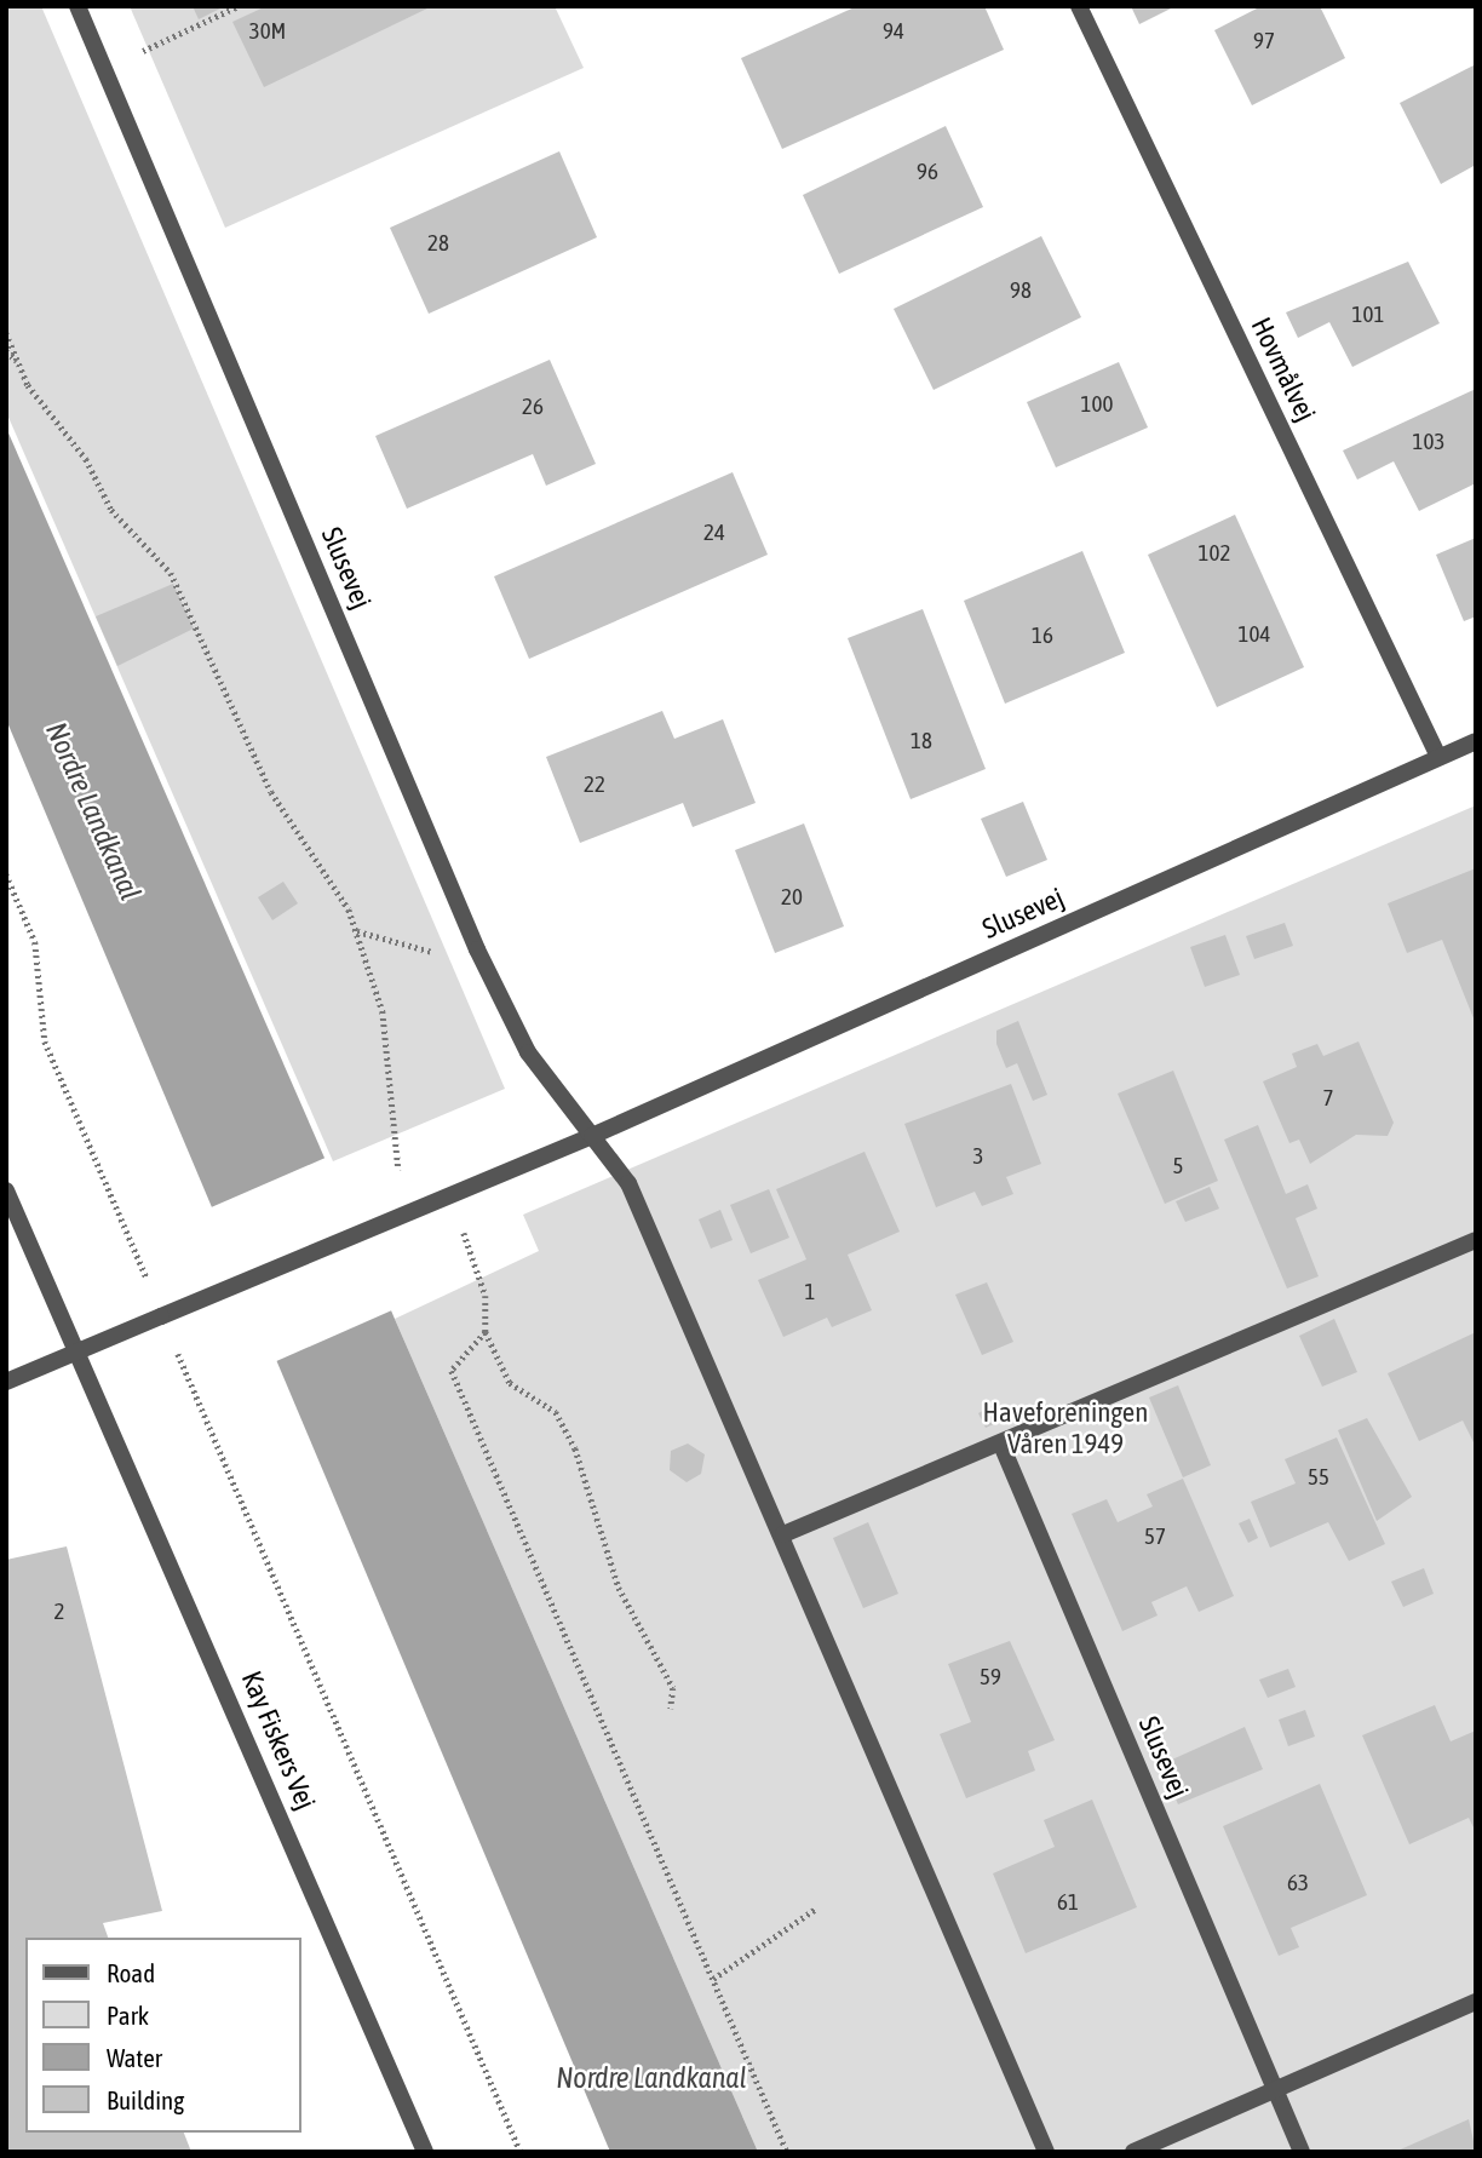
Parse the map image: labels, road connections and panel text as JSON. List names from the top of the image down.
{
  "streets": {
    "street": ["Hovmålvej", "Slusevej", "Kay Fiskers Vej"]
  },
  "crossings": [
    ["Hovmålvej", "Slusevej"]
  ],
  "water": ["Nordre Landkanal"],
  "parks": ["Haveforeningen Våren 1949"],
  "house_numbers": [
    "30M",
    "94",
    "97",
    "96",
    "28",
    "98",
    "101",
    "100",
    "26",
    "103",
    "24",
    "102",
    "104",
    "16",
    "18",
    "22",
    "20",
    "7",
    "3",
    "5",
    "1",
    "55",
    "57",
    "2",
    "59",
    "63",
    "61"
  ],
  "legend": [
    "Road",
    "Park",
    "Water",
    "Building"
  ]
}
